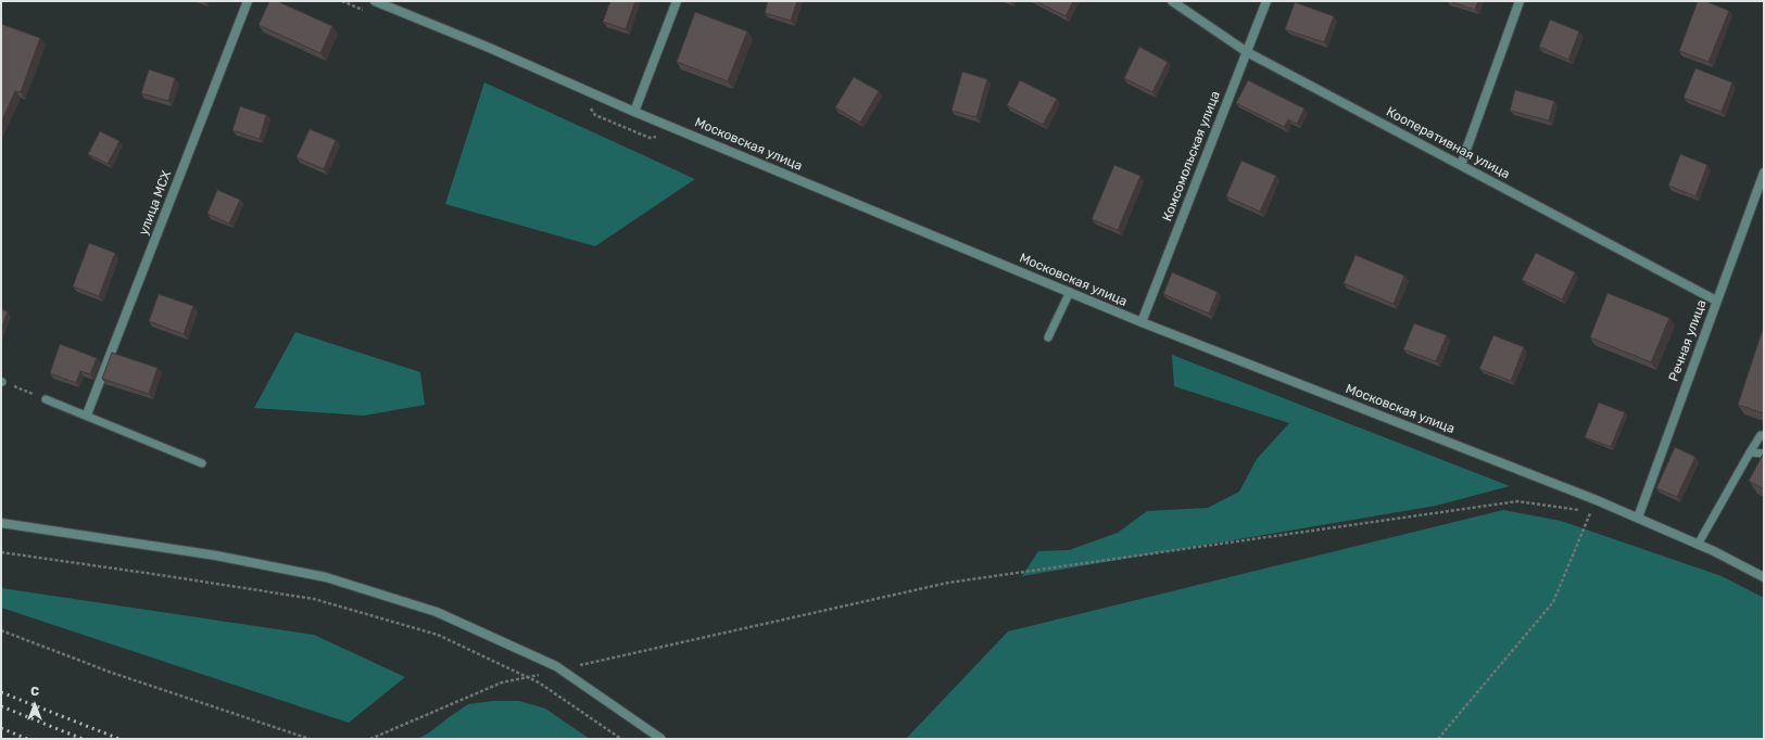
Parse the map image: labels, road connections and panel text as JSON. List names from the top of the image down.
{
  "streets": {
    "street": [
      "Кооперативная улица",
      "Московская улица",
      "Комсомольская улица",
      "улица МСХ",
      "Речная улица"
    ]
  },
  "crossings": [
    ["Кооперативная улица", "Комсомольская улица"],
    ["Кооперативная улица", "Речная улица"],
    ["Московская улица", "Комсомольская улица"],
    ["Московская улица", "Речная улица"]
  ],
  "north": "top"
}
